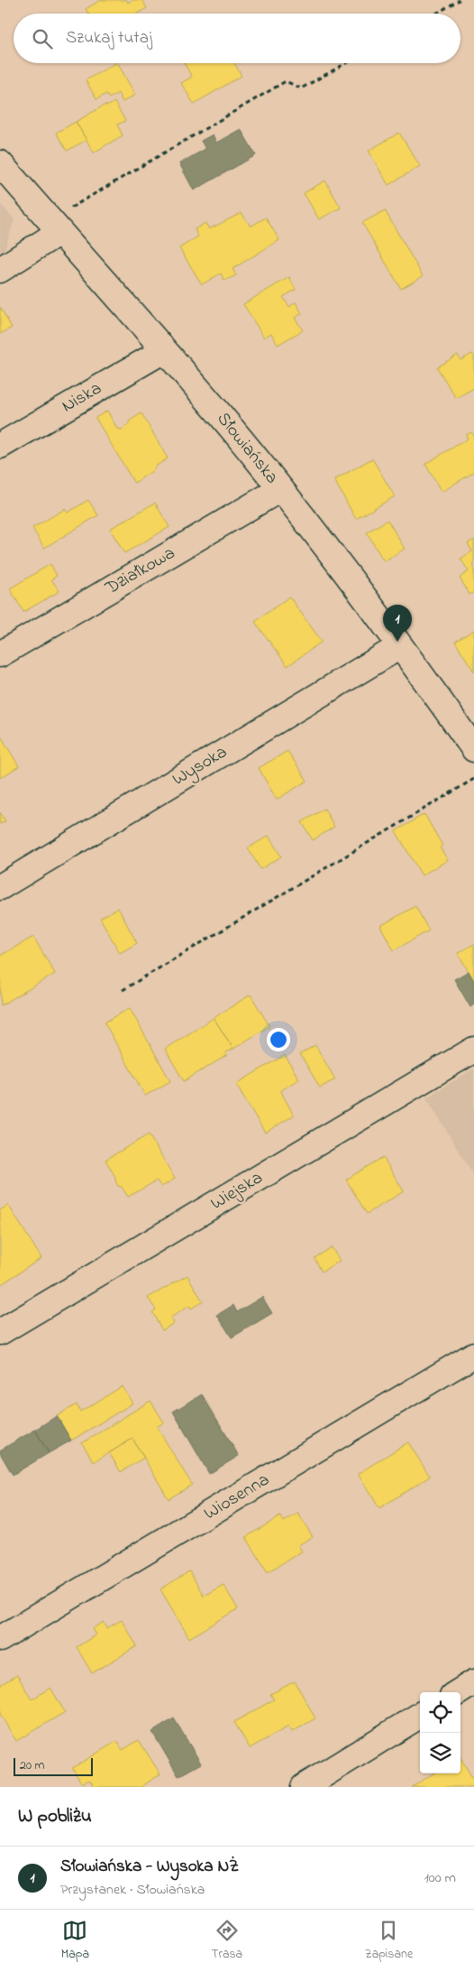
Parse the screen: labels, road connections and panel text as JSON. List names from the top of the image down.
{
  "streets": {
    "street": [
      "Niska",
      "Słowiańska",
      "Działkowa",
      "Wysoka",
      "Wiejska",
      "Wiosenna"
    ]
  },
  "crossings": [
    ["Niska", "Słowiańska"],
    ["Słowiańska", "Działkowa"],
    ["Słowiańska", "Wysoka"]
  ],
  "scale_bar": "20 m",
  "page": {
    "search": "Szukaj tutaj",
    "pins": "1",
    "scale": "20 m",
    "heading": "W pobliżu",
    "list": [
      {
        "mark": "1",
        "name": "Słowiańska - Wysoka NŻ",
        "note": "Przystanek · Słowiańska",
        "value": "100 m"
      }
    ],
    "nav": ["Mapa", "Trasa", "Zapisane"]
  }
}
